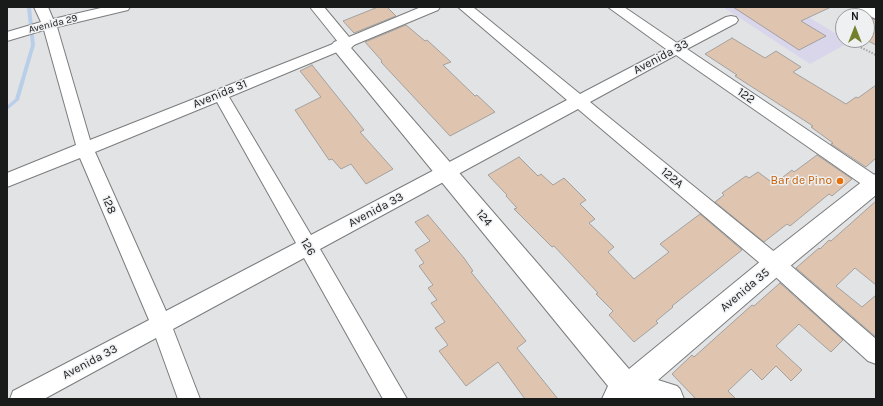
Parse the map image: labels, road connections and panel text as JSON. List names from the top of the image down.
{
  "streets": {
    "street": [
      "Avenida 29",
      "Avenida 33",
      "Avenida 31",
      "122",
      "122A",
      "128",
      "124",
      "126",
      "Avenida 35"
    ]
  },
  "crossings": [
    ["Avenida 29", "128"],
    ["Avenida 33", "122"],
    ["Avenida 33", "122A"],
    ["Avenida 33", "128"],
    ["Avenida 33", "124"],
    ["Avenida 33", "126"],
    ["Avenida 31", "128"],
    ["Avenida 31", "124"],
    ["Avenida 31", "126"],
    ["122", "Avenida 35"],
    ["122A", "Avenida 35"],
    ["124", "Avenida 35"]
  ],
  "places": ["Bar de Pino"],
  "north": "top"
}
